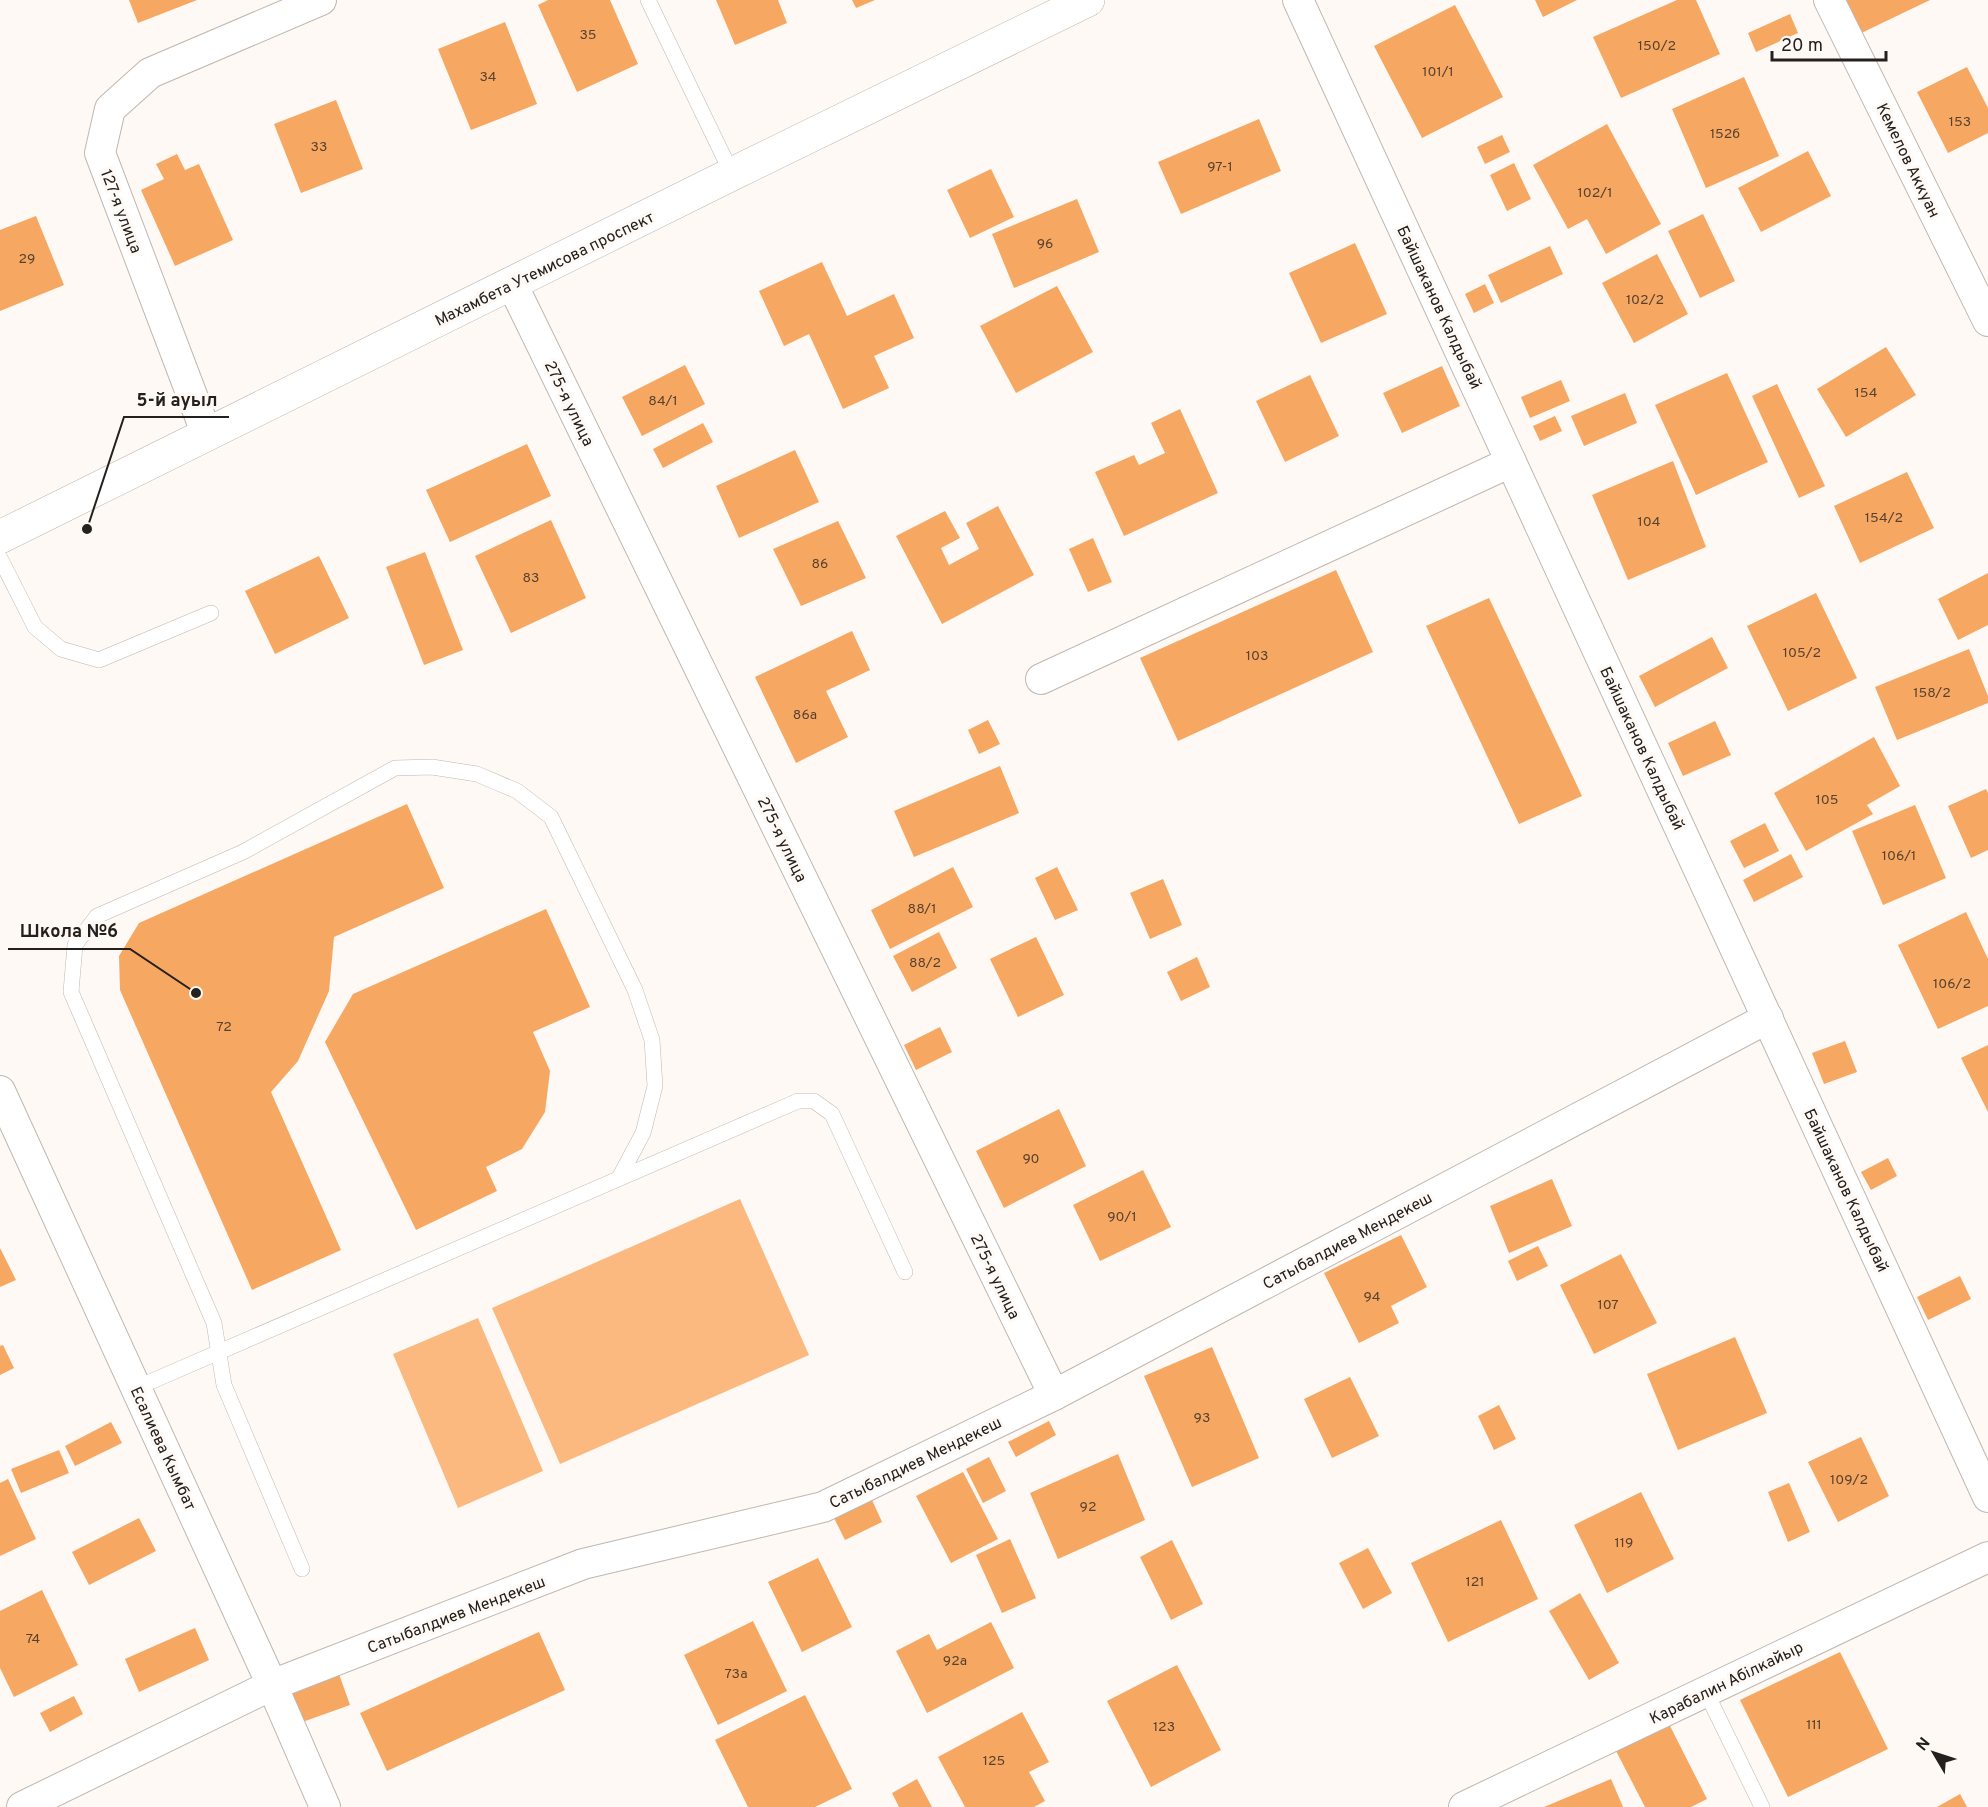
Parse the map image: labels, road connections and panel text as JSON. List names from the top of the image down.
{
  "streets": {
    "street": [
      "Кемелов Аккуан",
      "127-я улица",
      "Махамбета Утемисова проспект",
      "Байшаканов Калдыбай",
      "275-я улица",
      "Сатыбалдиев Мендекеш",
      "Есалиева Кымбат",
      "Карабалин Абілкайыр"
    ]
  },
  "crossings": [
    ["127-я улица", "Махамбета Утемисова проспект"],
    ["Махамбета Утемисова проспект", "275-я улица"],
    ["Байшаканов Калдыбай", "Сатыбалдиев Мендекеш"],
    ["275-я улица", "Сатыбалдиев Мендекеш"],
    ["Сатыбалдиев Мендекеш", "Есалиева Кымбат"]
  ],
  "places": ["5-й ауыл", "Школа №6"],
  "house_numbers": [
    "35",
    "150/2",
    "101/1",
    "34",
    "153",
    "152б",
    "33",
    "97-1",
    "102/1",
    "96",
    "29",
    "102/2",
    "154",
    "84/1",
    "154/2",
    "104",
    "86",
    "83",
    "105/2",
    "103",
    "158/2",
    "86а",
    "105",
    "106/1",
    "88/1",
    "88/2",
    "106/2",
    "72",
    "90",
    "90/1",
    "94",
    "107",
    "93",
    "109/2",
    "92",
    "119",
    "121",
    "74",
    "92а",
    "73а",
    "111",
    "123",
    "125"
  ],
  "scale_bar": "20 m",
  "north": "top left"
}
